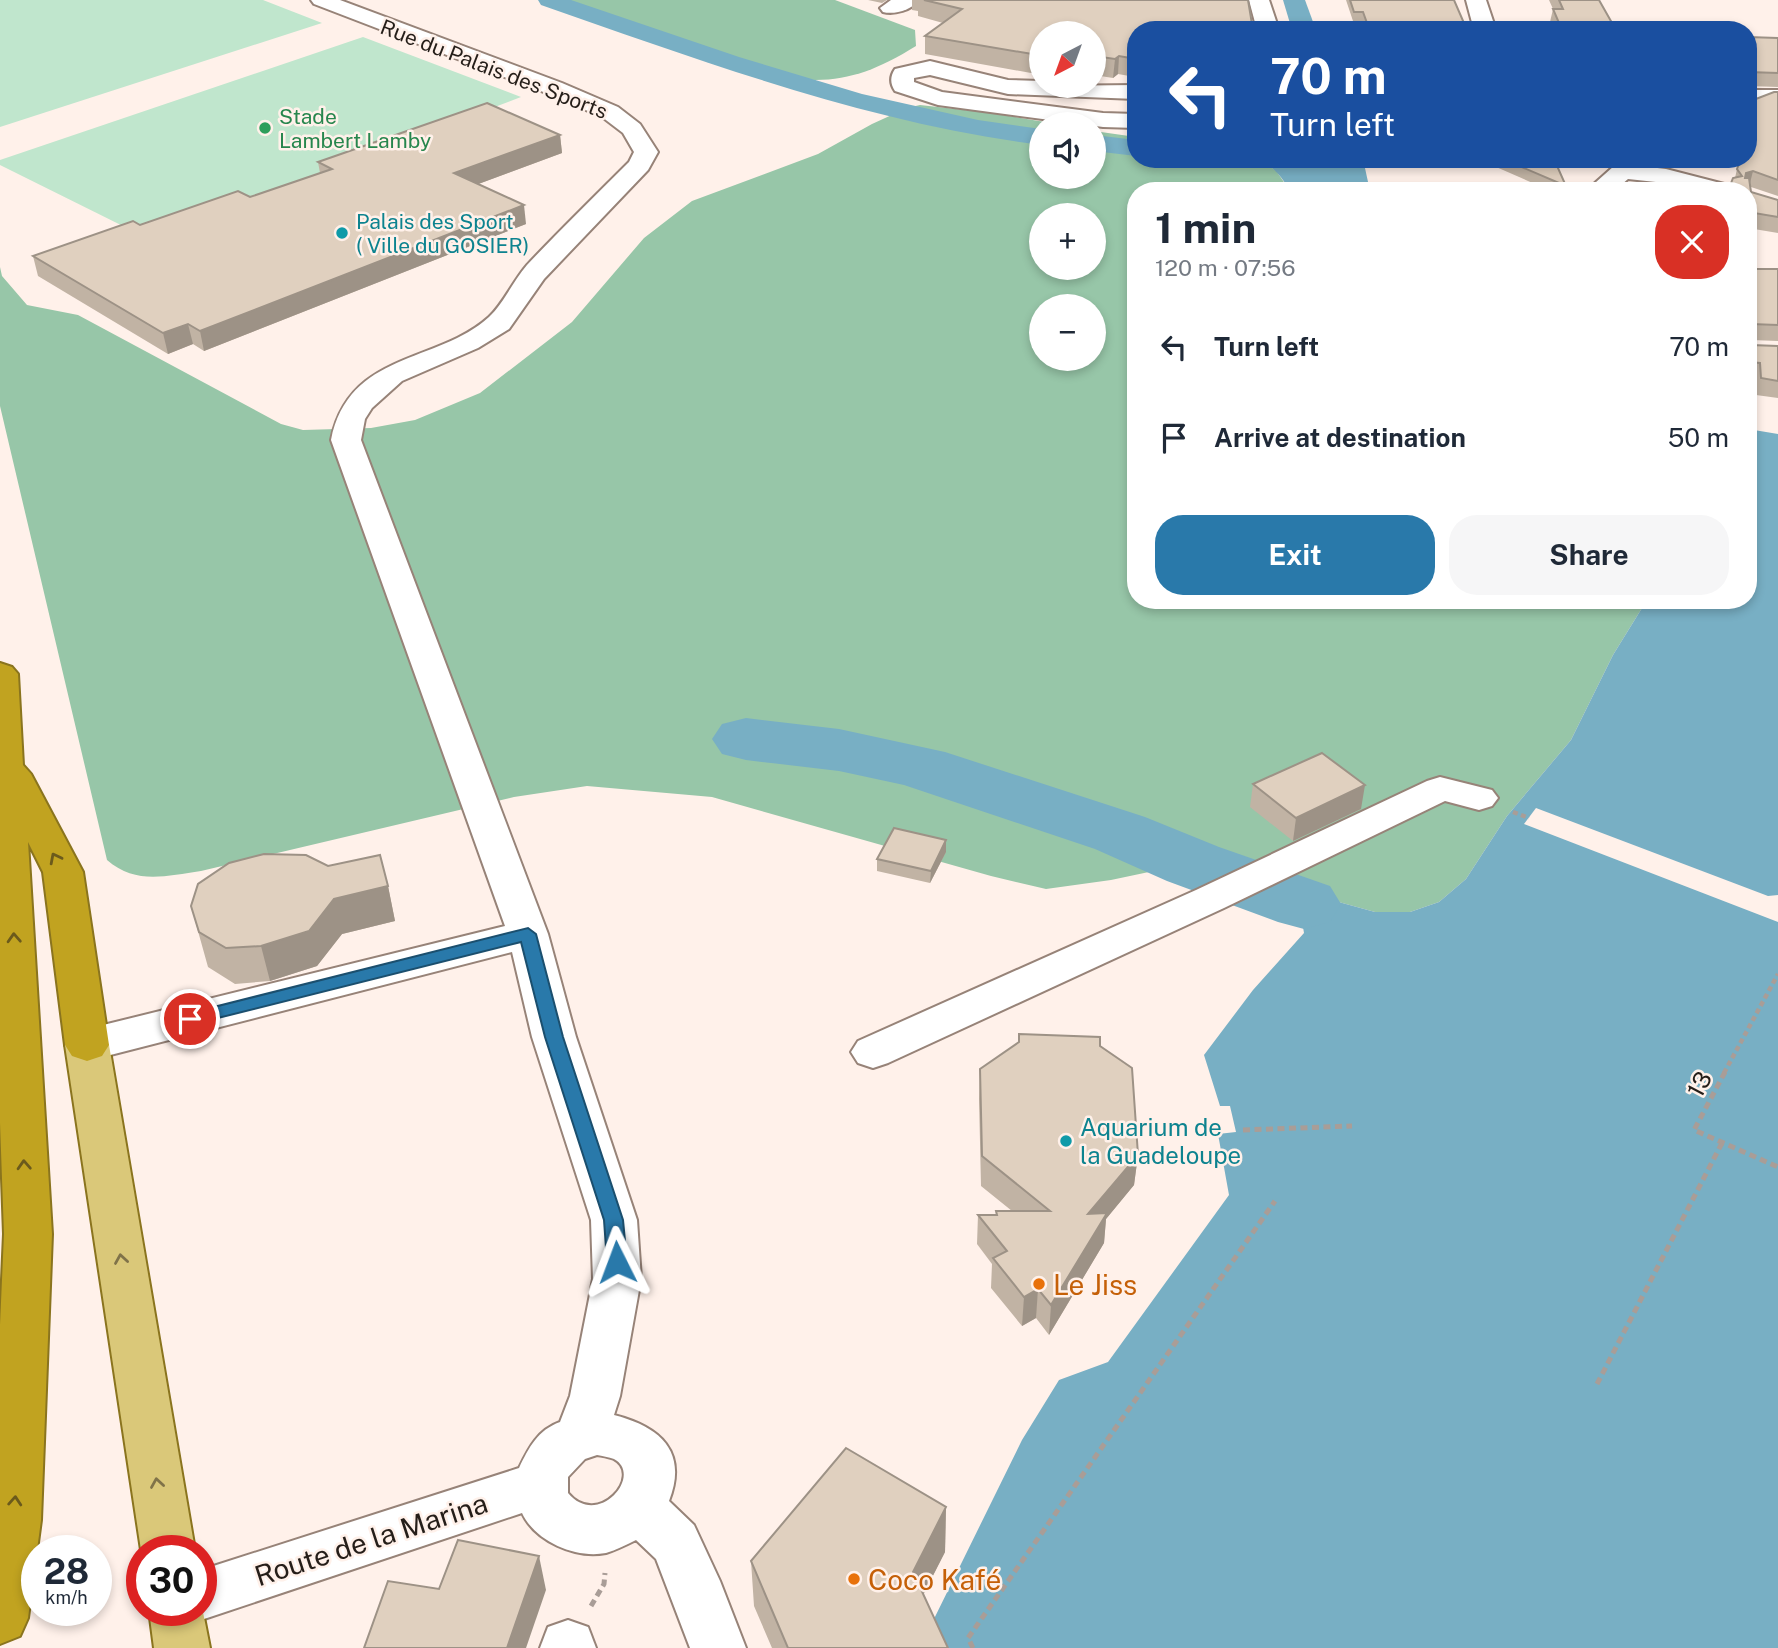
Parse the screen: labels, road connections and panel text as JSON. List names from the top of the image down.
{
  "streets": {
    "street": ["Rue du Palais des Sports", "Route de la Marina"],
    "path": ["13"]
  },
  "places": [
    "Stade Lambert Lamby",
    "Palais des Sport ( Ville du GOSIER)",
    "Aquarium de la Guadeloupe",
    "Le Jiss",
    "Coco Kafé"
  ],
  "north": "bottom left",
  "page": {
    "map_buttons": ["+", "−"],
    "turn": ["70 m", "Turn left"],
    "heading": ["1 min", "120 m · 07:56"],
    "list": [
      {
        "name": "Turn left",
        "value": "70 m"
      },
      {
        "name": "Arrive at destination",
        "value": "50 m"
      }
    ],
    "buttons": ["Exit", "Share"],
    "speed": "28 km/h",
    "limit": "30"
  }
}
